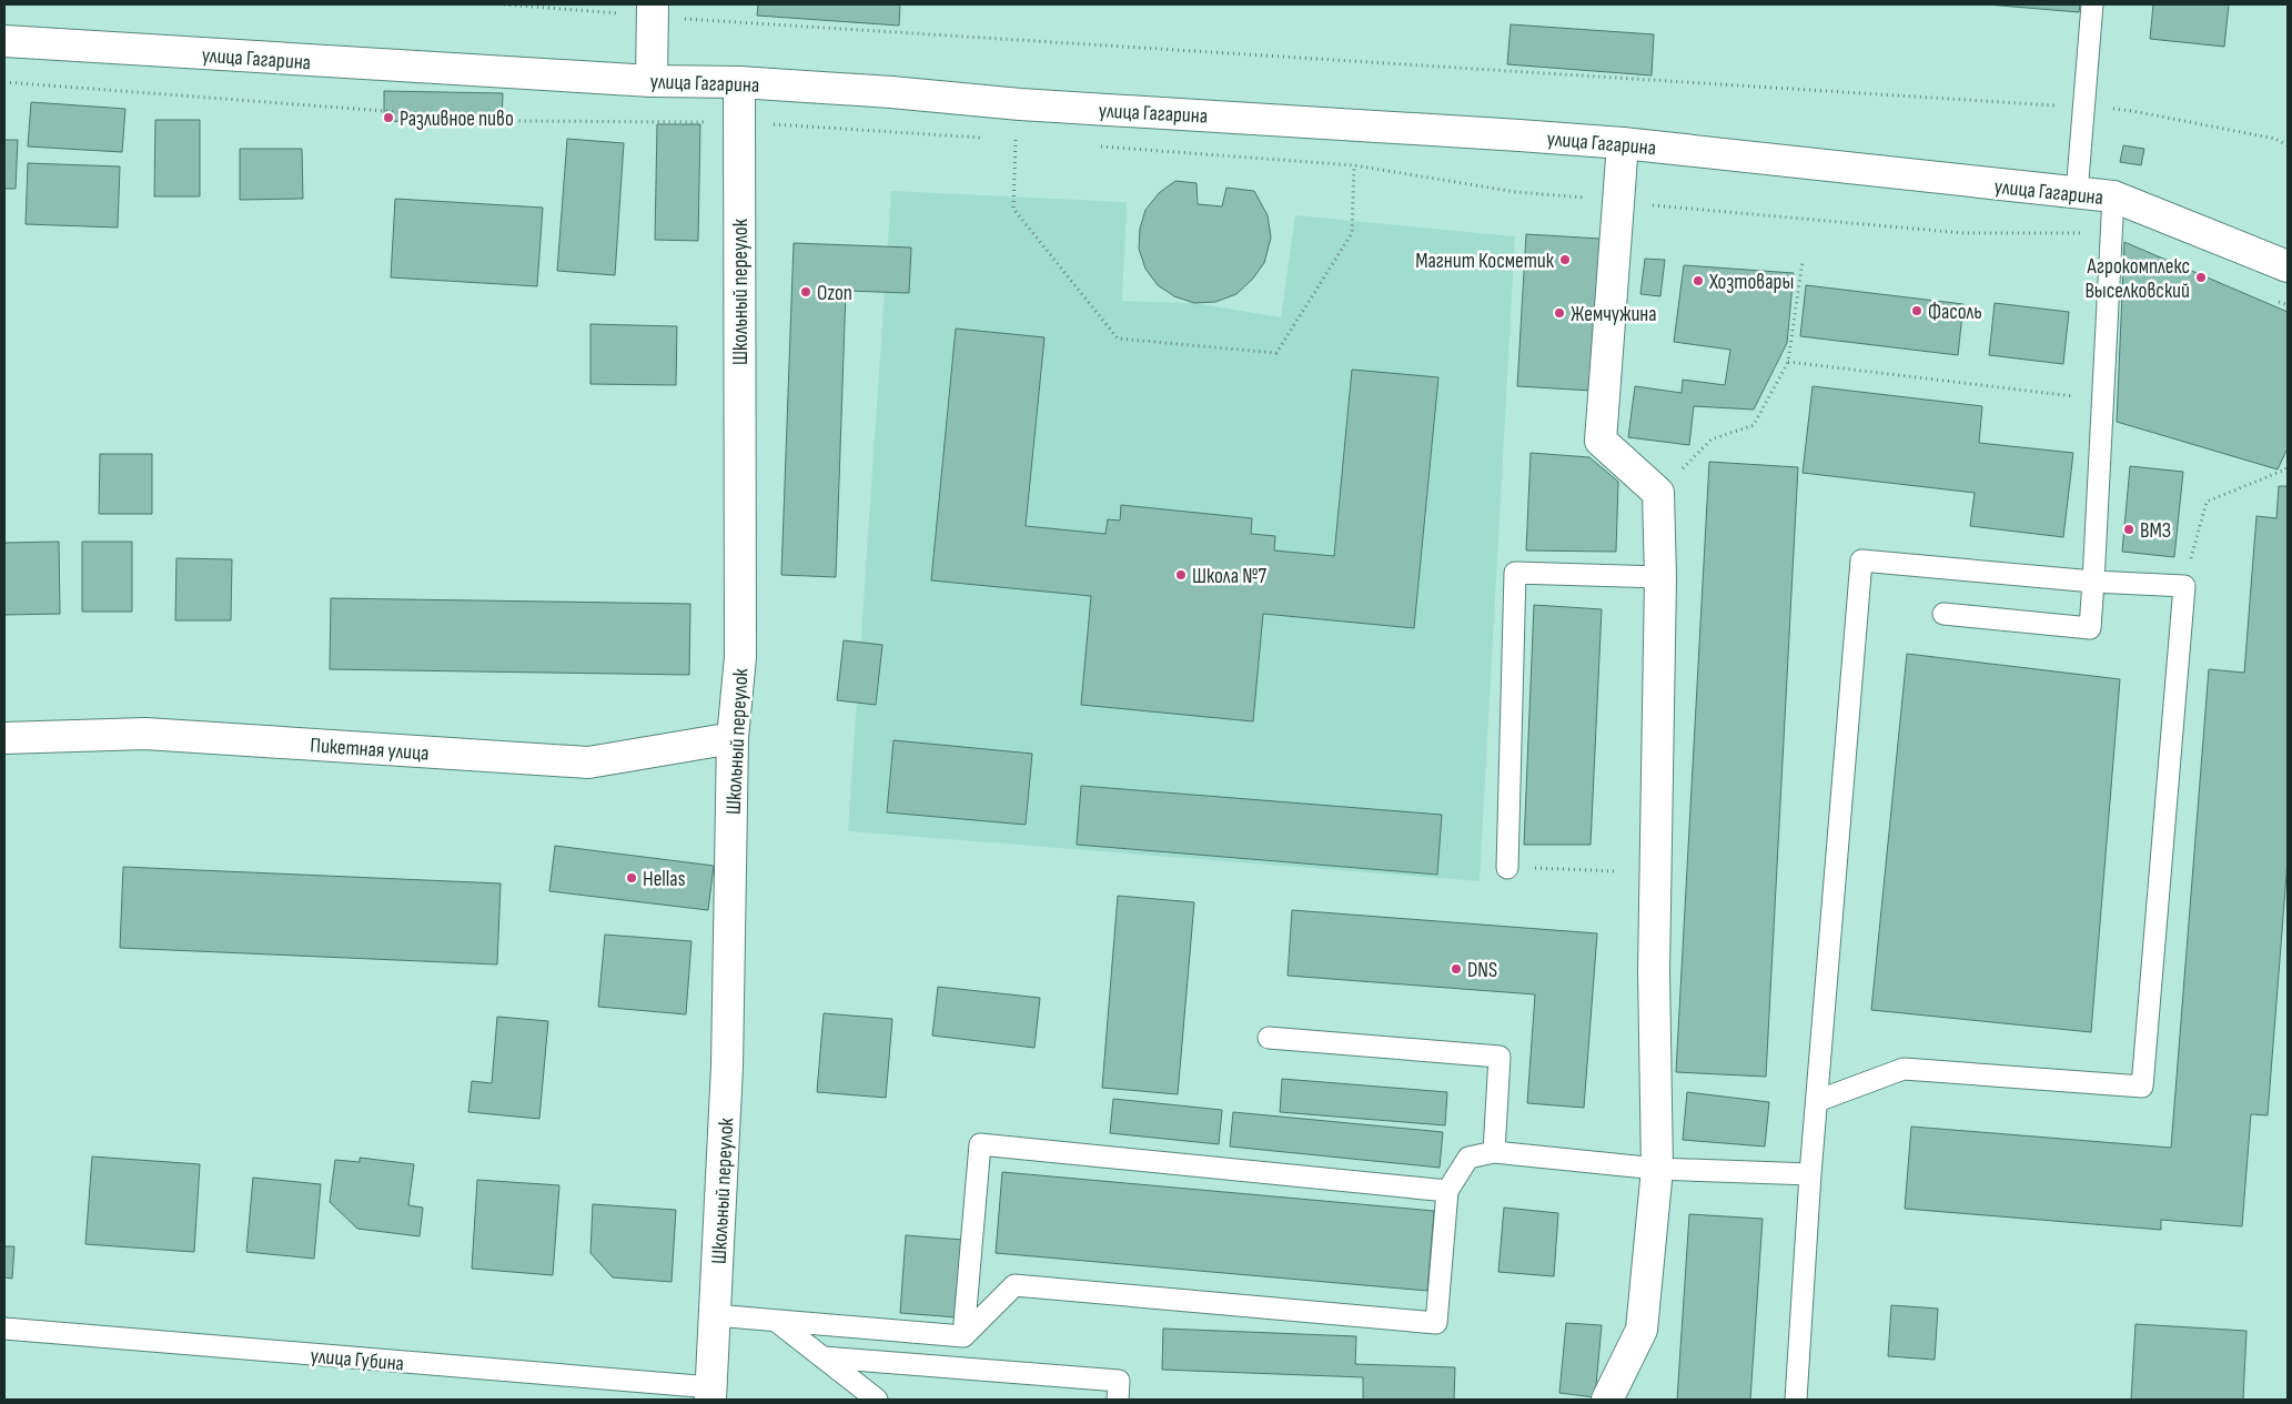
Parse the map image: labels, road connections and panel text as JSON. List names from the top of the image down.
{
  "streets": {
    "street": ["улица Гагарина", "Школьный переулок", "Пикетная улица"],
    "lane": ["улица Губина"]
  },
  "crossings": [
    ["улица Гагарина", "Школьный переулок"],
    ["Школьный переулок", "Пикетная улица"],
    ["Школьный переулок", "улица Губина"]
  ],
  "places": [
    "Разливное пиво",
    "Магнит Косметик",
    "Агрокомплекс Выселковский",
    "Хозтовары",
    "Ozon",
    "Фасоль",
    "Жемчужина",
    "ВМЗ",
    "Школа №7",
    "Hellas",
    "DNS"
  ]
}
